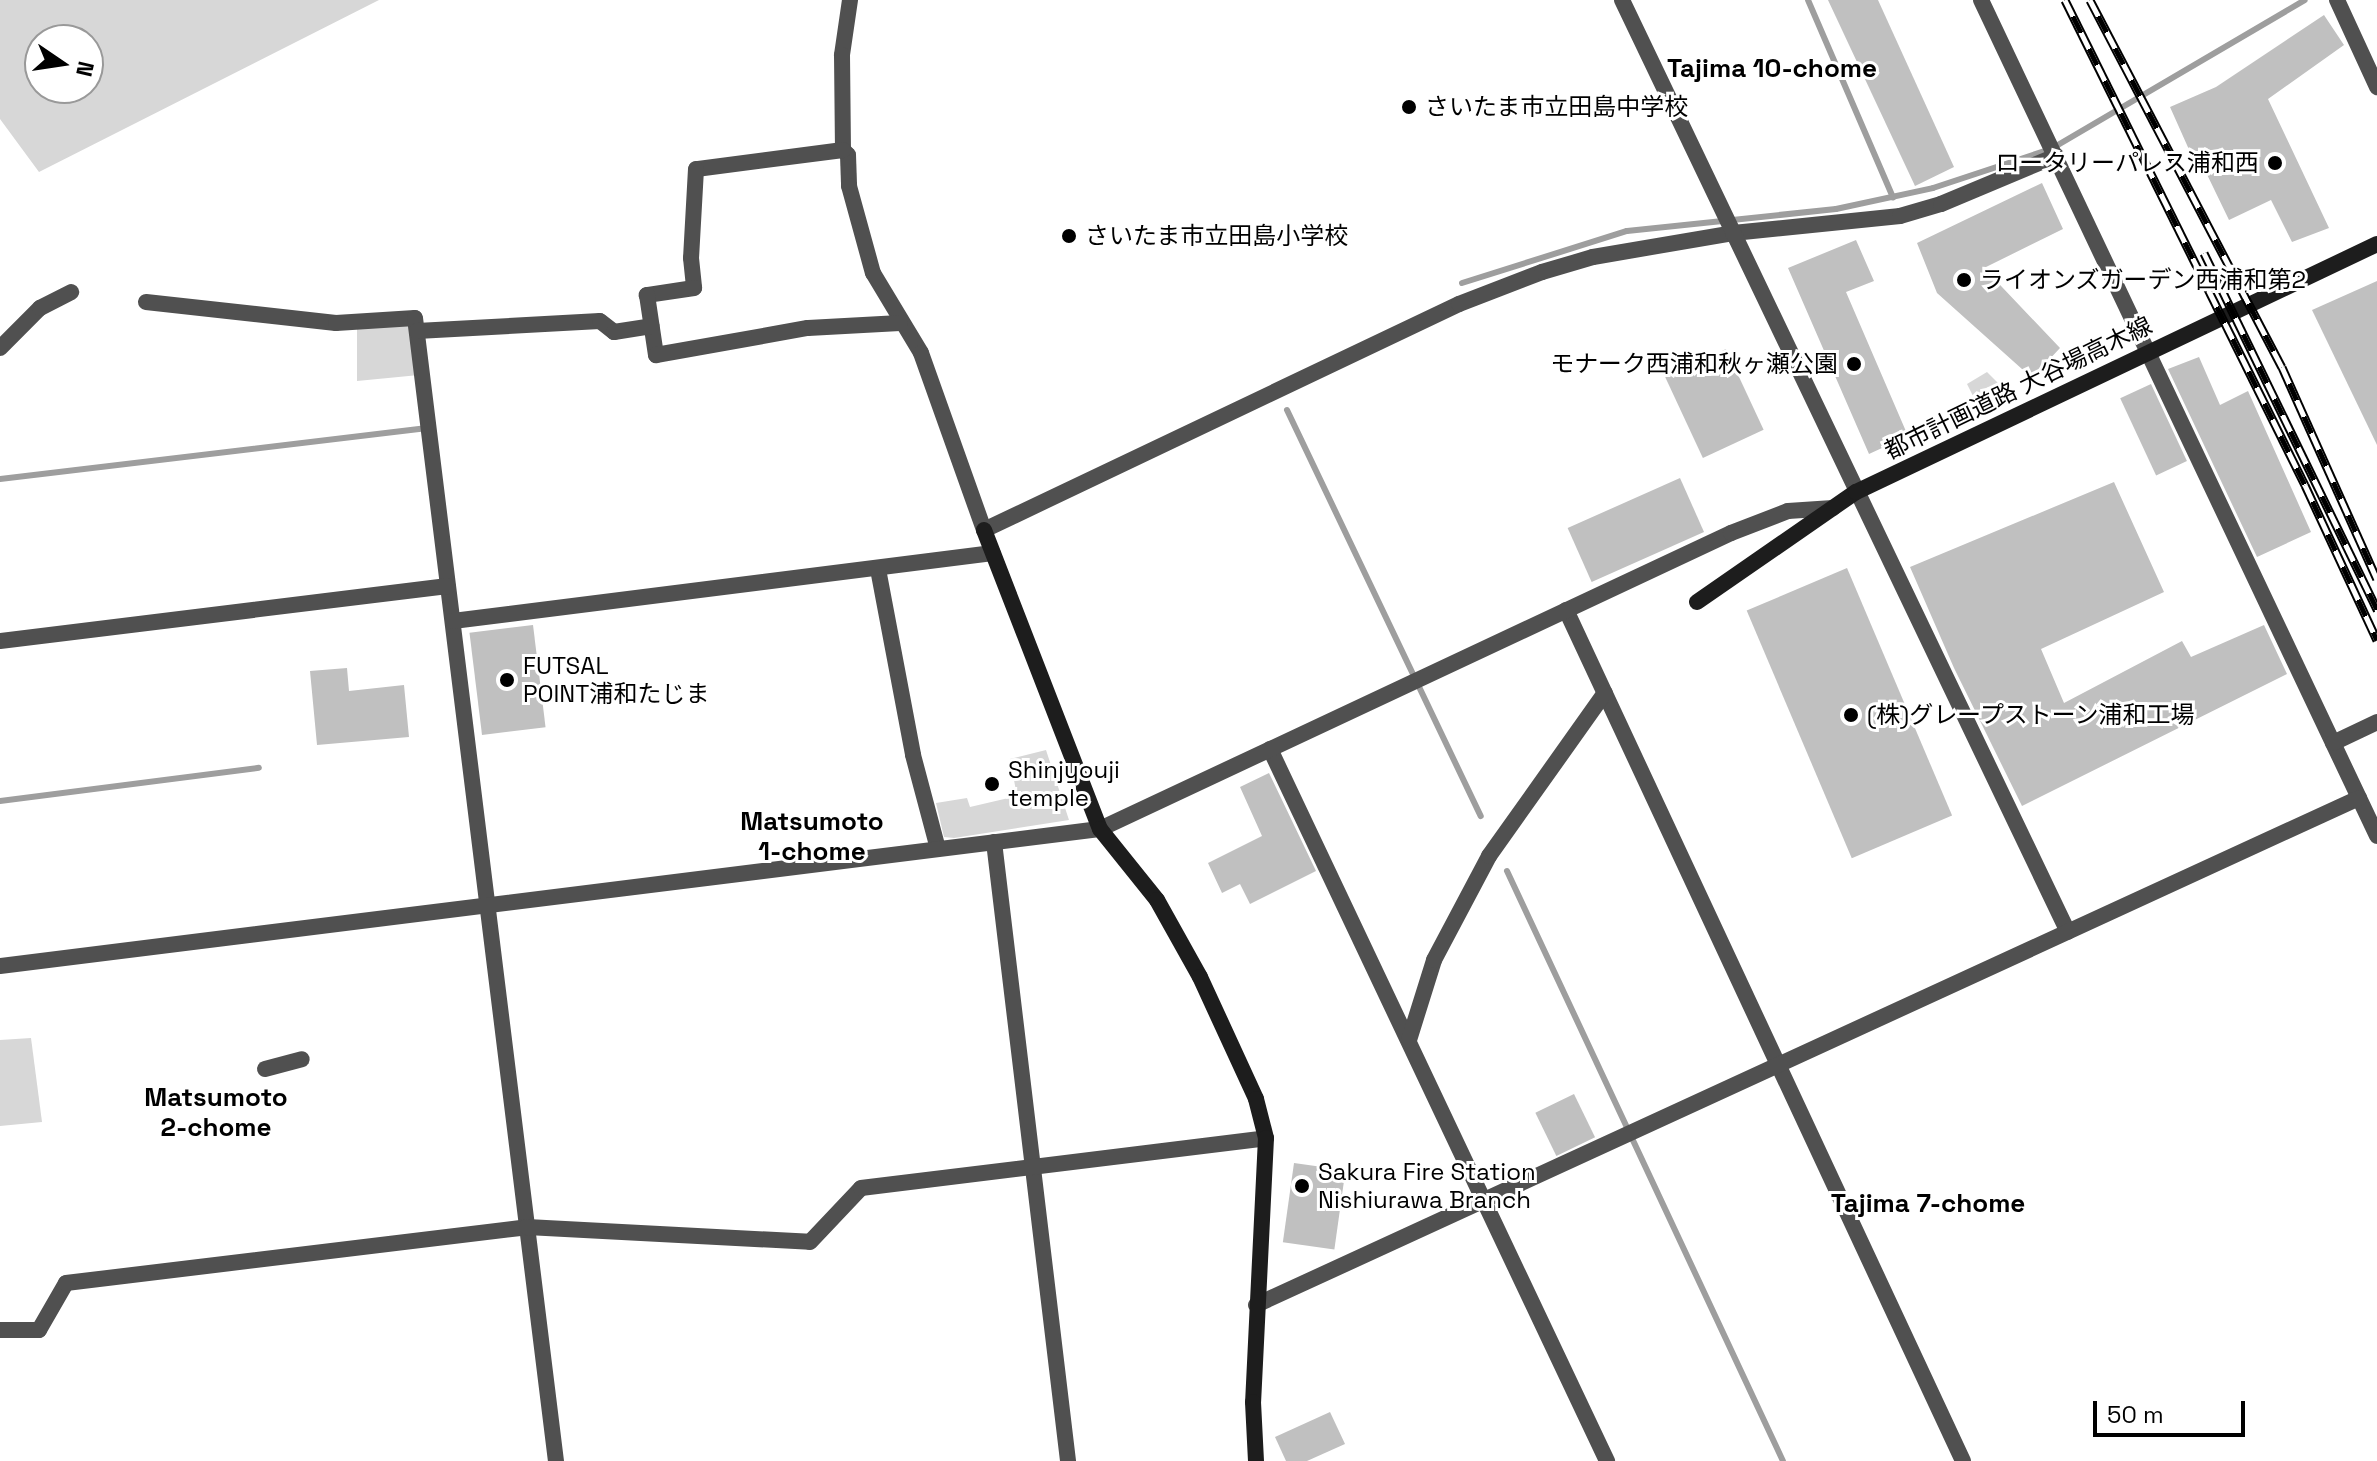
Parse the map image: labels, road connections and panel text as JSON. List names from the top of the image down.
{
  "streets": {
    "street": ["都市計画道路 大谷場高木線"]
  },
  "districts": [
    "Tajima 10-chome",
    "Matsumoto 1-chome",
    "Matsumoto 2-chome",
    "Tajima 7-chome"
  ],
  "places": [
    "さいたま市立田島中学校",
    "ロータリーパレス浦和西",
    "さいたま市立田島小学校",
    "ライオンズガーデン西浦和第2",
    "モナーク西浦和秋ヶ瀬公園",
    "FUTSAL POINT浦和たじま",
    "(株)グレープストーン浦和工場",
    "Shinjyouji temple",
    "Sakura Fire Station Nishiurawa Branch"
  ],
  "scale_bar": "50 m",
  "north": "right"
}
